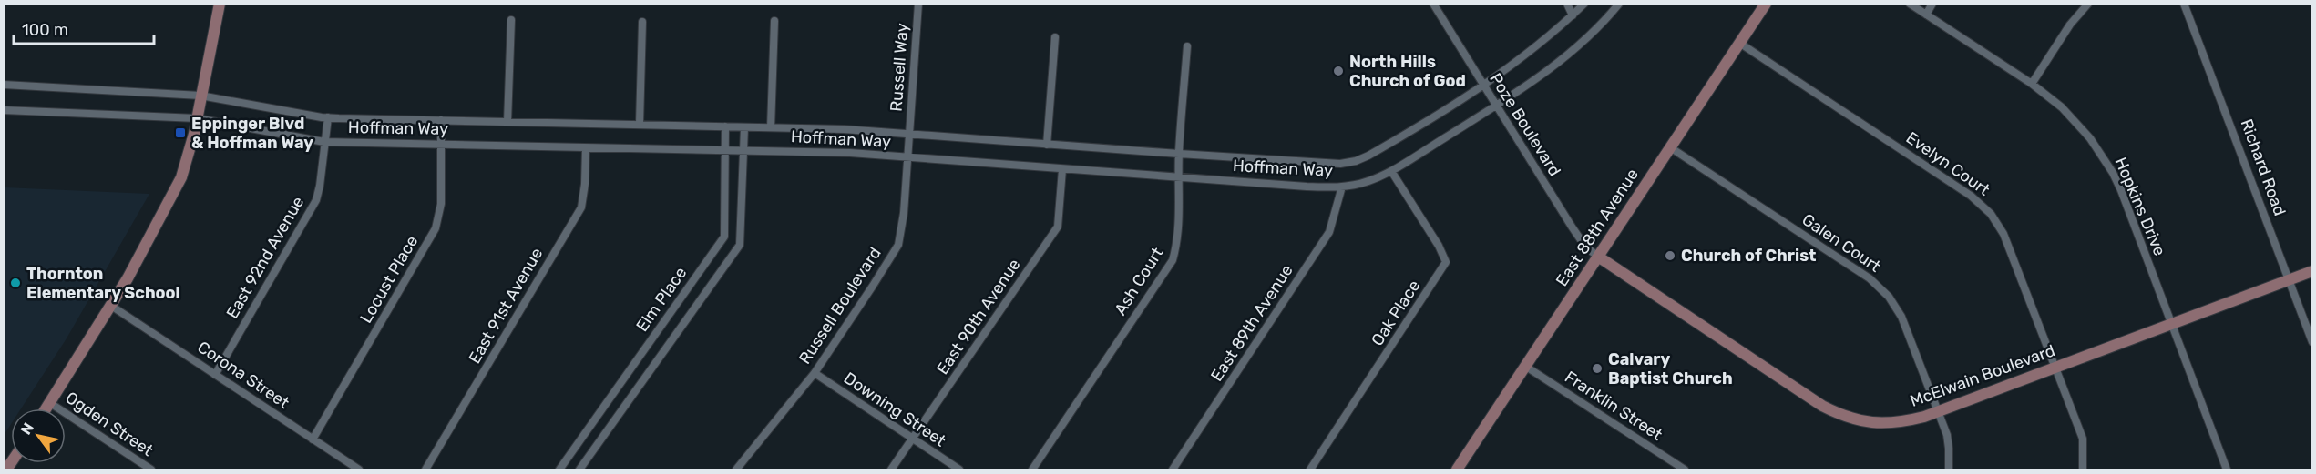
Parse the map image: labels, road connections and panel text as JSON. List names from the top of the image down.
{
  "streets": {
    "street": [
      "Russell Way",
      "Poze Boulevard",
      "Hoffman Way",
      "Evelyn Court",
      "Richard Road",
      "Hopkins Drive",
      "East 88th Avenue",
      "Galen Court",
      "East 92nd Avenue",
      "Locust Place",
      "Ash Court",
      "Elm Place",
      "East 91st Avenue",
      "Russell Boulevard",
      "Oak Place",
      "East 90th Avenue",
      "East 89th Avenue",
      "Corona Street",
      "McElwain Boulevard",
      "Franklin Street",
      "Downing Street",
      "Ogden Street"
    ]
  },
  "crossings": [
    ["Russell Way", "Hoffman Way"],
    ["Russell Way", "Russell Boulevard"],
    ["Poze Boulevard", "Hoffman Way"],
    ["Poze Boulevard", "East 88th Avenue"],
    ["Poze Boulevard", "McElwain Boulevard"],
    ["Hoffman Way", "East 92nd Avenue"],
    ["Hoffman Way", "Locust Place"],
    ["Hoffman Way", "Ash Court"],
    ["Hoffman Way", "Elm Place"],
    ["Hoffman Way", "East 91st Avenue"],
    ["Hoffman Way", "Russell Boulevard"],
    ["Hoffman Way", "Oak Place"],
    ["Hoffman Way", "East 90th Avenue"],
    ["Hoffman Way", "East 89th Avenue"],
    ["Evelyn Court", "East 88th Avenue"],
    ["Evelyn Court", "McElwain Boulevard"],
    ["Richard Road", "McElwain Boulevard"],
    ["Hopkins Drive", "McElwain Boulevard"],
    ["East 88th Avenue", "Galen Court"],
    ["East 88th Avenue", "McElwain Boulevard"],
    ["East 88th Avenue", "Franklin Street"],
    ["Galen Court", "McElwain Boulevard"],
    ["East 92nd Avenue", "Corona Street"],
    ["Locust Place", "Corona Street"],
    ["Russell Boulevard", "Downing Street"],
    ["East 90th Avenue", "Downing Street"]
  ],
  "places": {
    "other": [
      "North Hills Church of God",
      "Church of Christ",
      "Thornton Elementary School",
      "Calvary Baptist Church"
    ],
    "transit": ["Eppinger Blvd & Hoffman Way"]
  },
  "scale_bar": "100 m",
  "north": "top left"
}
